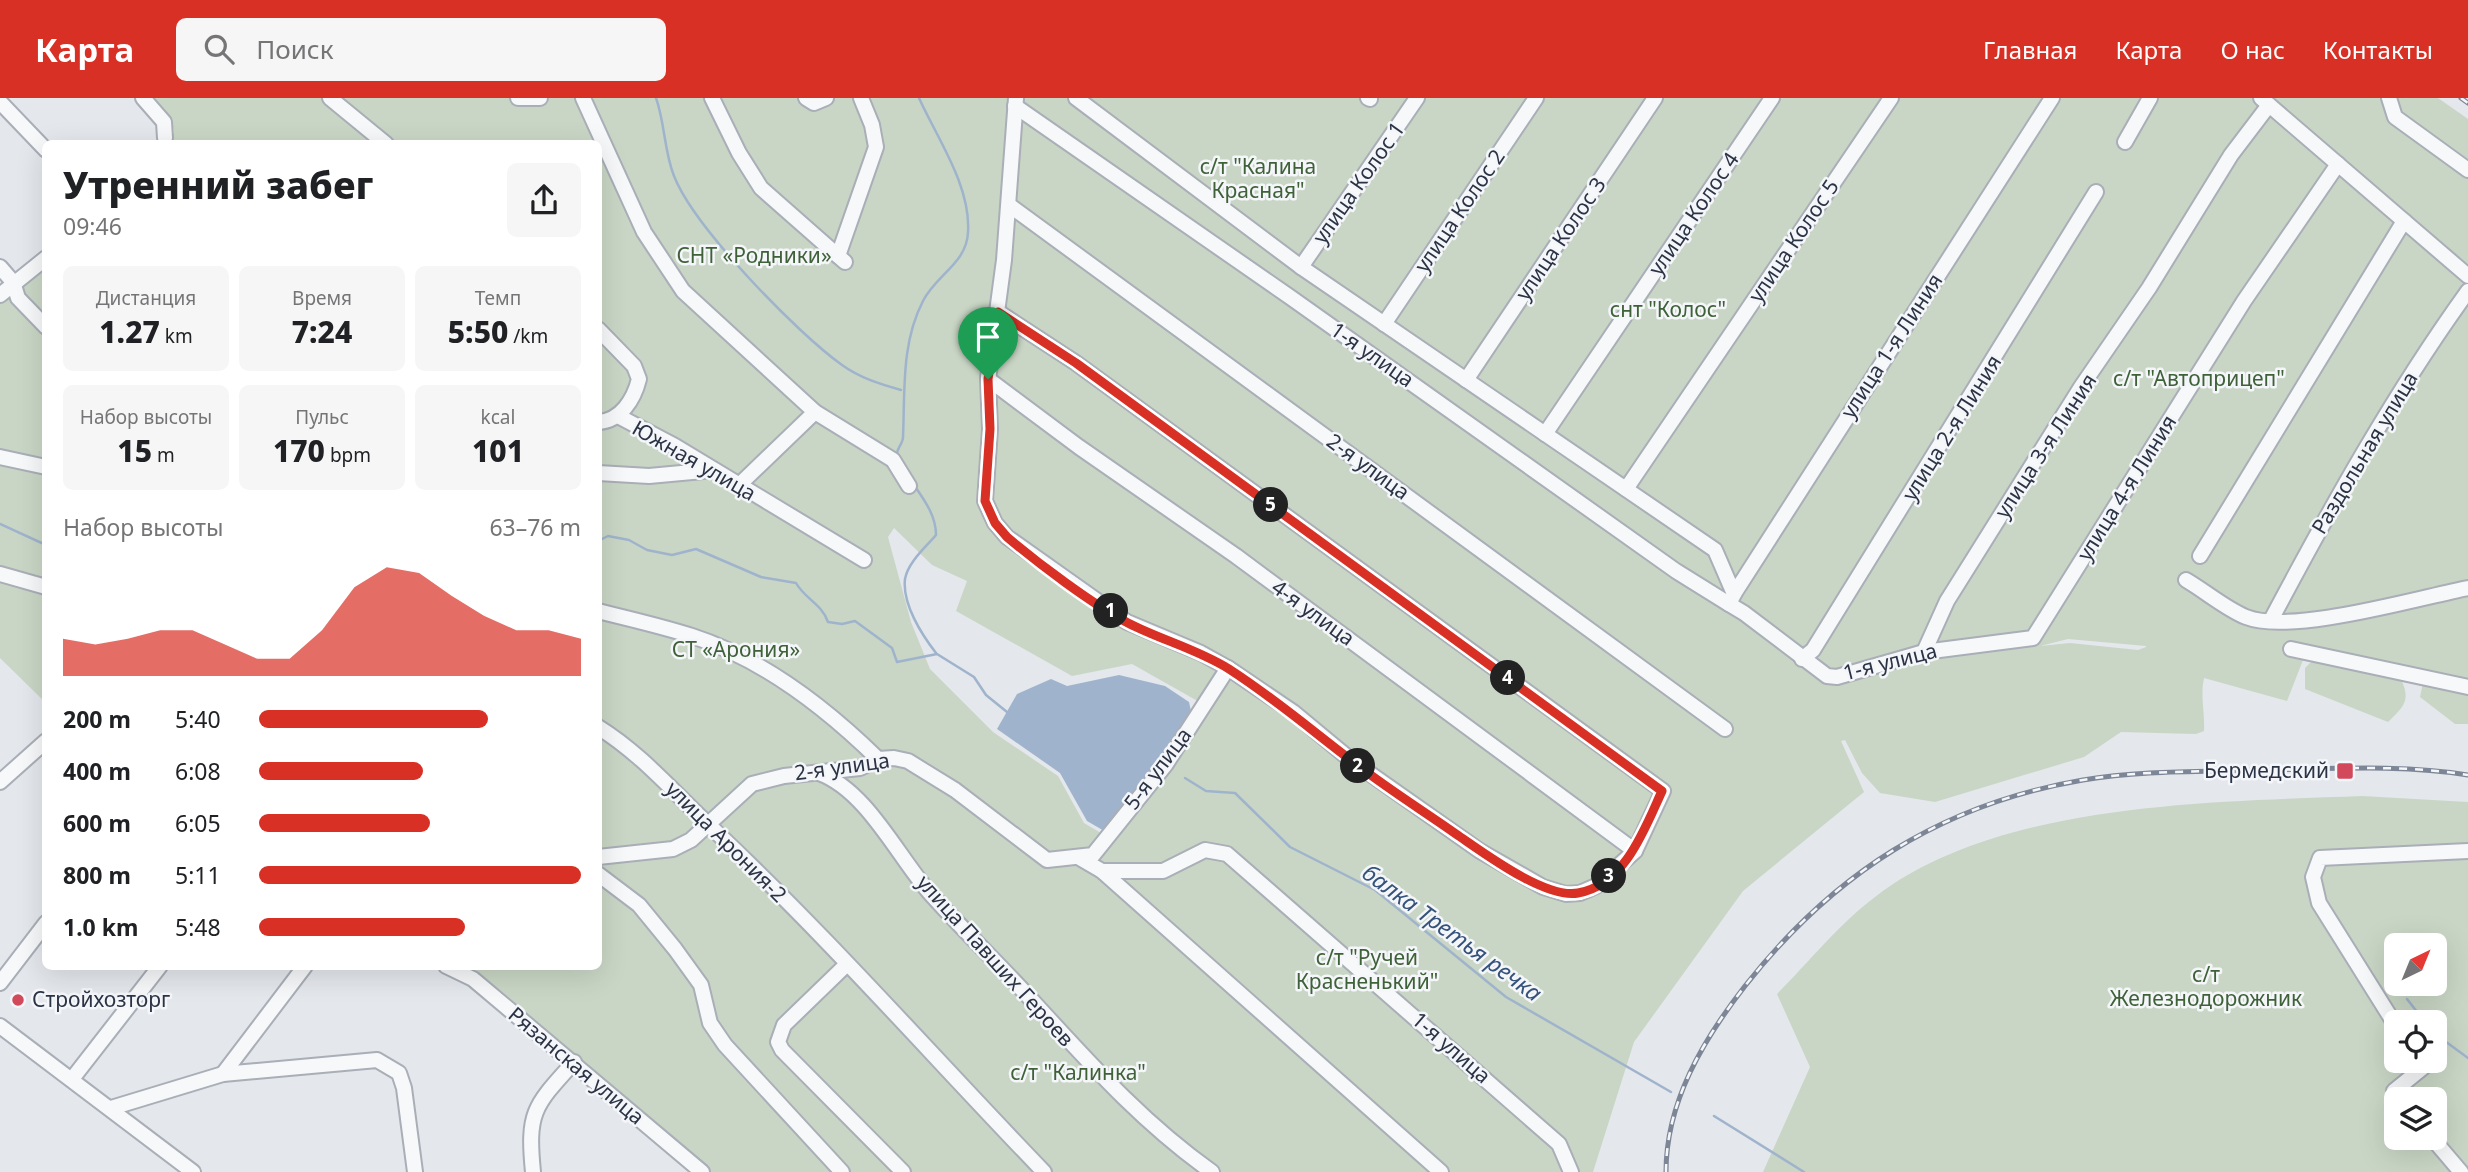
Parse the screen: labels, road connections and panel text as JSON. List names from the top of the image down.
{
  "streets": {
    "street": [
      "улица Колос 1",
      "улица Колос 2",
      "улица Колос 4",
      "улица Колос 3",
      "улица Колос 5",
      "улица 1-я Линия",
      "1-я улица",
      "улица 2-я Линия",
      "улица 3-я Линия",
      "Раздольная улица",
      "Южная улица",
      "2-я улица",
      "улица 4-я Линия",
      "4-я улица",
      "5-я улица",
      "улица Арония-2",
      "улица Павших Героев",
      "Рязанская улица"
    ]
  },
  "crossings": [
    ["улица Колос 1", "1-я улица"],
    ["улица Колос 2", "1-я улица"],
    ["улица Колос 4", "1-я улица"],
    ["улица Колос 3", "1-я улица"],
    ["улица Колос 5", "1-я улица"],
    ["улица 1-я Линия", "1-я улица"],
    ["1-я улица", "улица 2-я Линия"],
    ["1-я улица", "улица 3-я Линия"],
    ["1-я улица", "улица 4-я Линия"],
    ["2-я улица", "5-я улица"],
    ["2-я улица", "улица Арония-2"],
    ["2-я улица", "улица Павших Героев"]
  ],
  "water": ["балка Третья речка"],
  "parks": [
    "с/т \"Калина Красная\"",
    "СНТ «Родники»",
    "снт \"Колос\"",
    "с/т \"Автоприцеп\"",
    "СТ «Арония»",
    "с/т \"Ручей Красненький\"",
    "с/т Железнодорожник",
    "с/т \"Калинка\""
  ],
  "places": {
    "transit": ["Бермедский"],
    "other": ["Стройхозторг"]
  },
  "north": "top right",
  "page": {
    "header": "Карта",
    "search": "Поиск",
    "nav": [
      "Главная",
      "Карта",
      "О нас",
      "Контакты"
    ],
    "heading": ["Утренний забег", "09:46"],
    "stats": [
      ["Дистанция", "1.27 km"],
      ["Время", "7:24"],
      ["Темп", "5:50 /km"],
      ["Набор высоты", "15 m"],
      ["Пульс", "170 bpm"],
      ["kcal", "101"]
    ],
    "pins": [
      "5",
      "1",
      "4",
      "2",
      "3"
    ],
    "chart": ["Набор высоты", "63–76 m"],
    "list": [
      {
        "name": "200 m",
        "note": "5:40"
      },
      {
        "name": "400 m",
        "note": "6:08"
      },
      {
        "name": "600 m",
        "note": "6:05"
      },
      {
        "name": "800 m",
        "note": "5:11"
      },
      {
        "name": "1.0 km",
        "note": "5:48"
      }
    ]
  }
}
